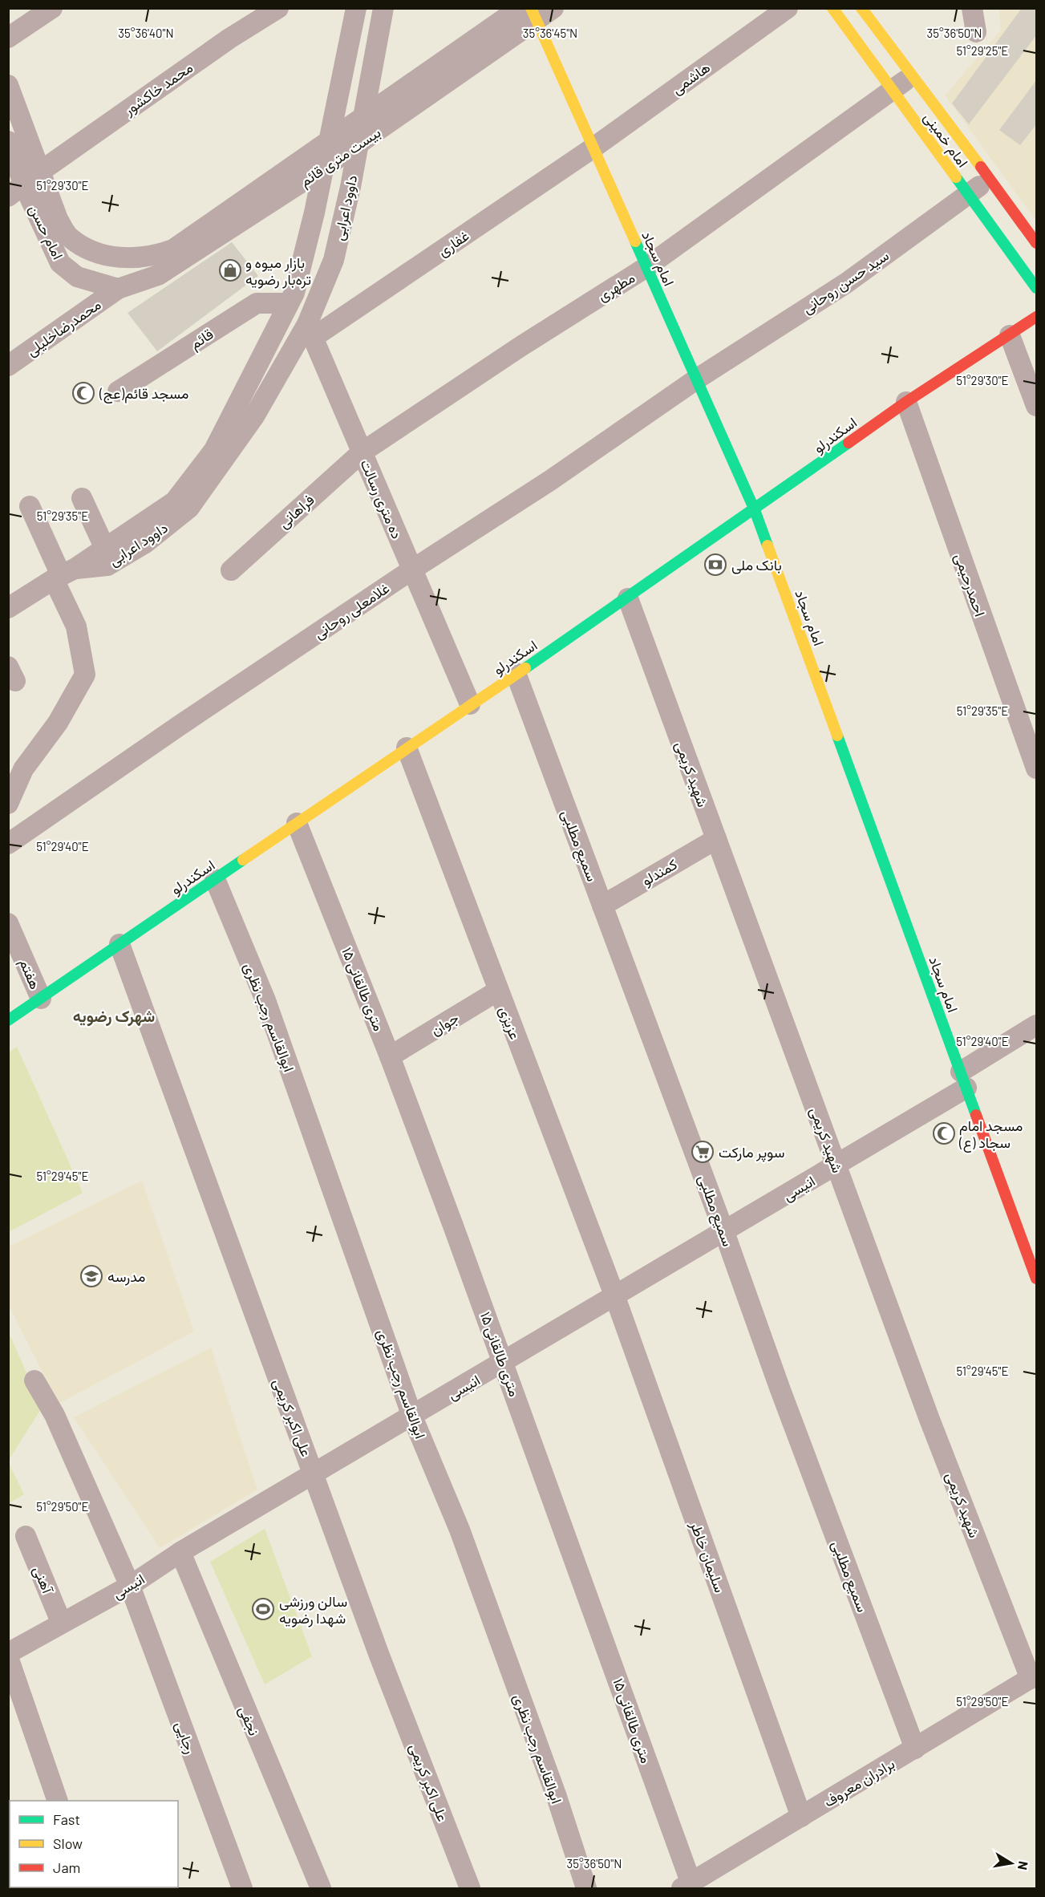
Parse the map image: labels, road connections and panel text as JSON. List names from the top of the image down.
{
  "streets": {
    "main road": ["امام خمینی", "امام سجاد", "اسکندرلو"],
    "street": [
      "هاشمی",
      "محمد خاکشور",
      "بیست متری قائم",
      "داوود اعرابی",
      "امام حسن",
      "غفاری",
      "سید حسن روحانی",
      "مطهری",
      "محمدرضاخلیلی",
      "قائم",
      "ده متری رسالت",
      "فراهانی",
      "احمدرحیمی",
      "غلامعلی روحانی",
      "شهید کریمی",
      "سمیع مطلبی",
      "کمندلو",
      "هفتم",
      "۱۵ متری طالقانی",
      "ابوالقاسم رجب نظری",
      "عزیزی",
      "جوان",
      "انیسی",
      "علی اکبر کریمی",
      "سلیمان خاطر",
      "آهنی",
      "نجفی",
      "رجایی",
      "برادران معروف"
    ]
  },
  "crossings": [
    ["هاشمی", "غفاری"],
    ["هاشمی", "امام سجاد"],
    ["محمد خاکشور", "امام حسن"],
    ["امام خمینی", "سید حسن روحانی"],
    ["امام خمینی", "مطهری"],
    ["بیست متری قائم", "داوود اعرابی"],
    ["بیست متری قائم", "امام حسن"],
    ["بیست متری قائم", "امام سجاد"],
    ["بیست متری قائم", "محمدرضاخلیلی"],
    ["داوود اعرابی", "غفاری"],
    ["داوود اعرابی", "قائم"],
    ["داوود اعرابی", "ده متری رسالت"],
    ["امام حسن", "محمدرضاخلیلی"],
    ["غفاری", "امام سجاد"],
    ["غفاری", "ده متری رسالت"],
    ["امام سجاد", "سید حسن روحانی"],
    ["امام سجاد", "مطهری"],
    ["امام سجاد", "اسکندرلو"],
    ["امام سجاد", "غلامعلی روحانی"],
    ["امام سجاد", "انیسی"],
    ["سید حسن روحانی", "غلامعلی روحانی"],
    ["مطهری", "ده متری رسالت"],
    ["مطهری", "فراهانی"],
    ["قائم", "ده متری رسالت"],
    ["اسکندرلو", "ده متری رسالت"],
    ["اسکندرلو", "احمدرحیمی"],
    ["اسکندرلو", "شهید کریمی"],
    ["اسکندرلو", "سمیع مطلبی"],
    ["اسکندرلو", "هفتم"],
    ["اسکندرلو", "۱۵ متری طالقانی"],
    ["اسکندرلو", "ابوالقاسم رجب نظری"],
    ["اسکندرلو", "عزیزی"],
    ["اسکندرلو", "علی اکبر کریمی"],
    ["ده متری رسالت", "فراهانی"],
    ["ده متری رسالت", "غلامعلی روحانی"],
    ["شهید کریمی", "کمندلو"],
    ["شهید کریمی", "انیسی"],
    ["شهید کریمی", "برادران معروف"],
    ["سمیع مطلبی", "کمندلو"],
    ["سمیع مطلبی", "انیسی"],
    ["سمیع مطلبی", "برادران معروف"],
    ["۱۵ متری طالقانی", "جوان"],
    ["۱۵ متری طالقانی", "انیسی"],
    ["۱۵ متری طالقانی", "برادران معروف"],
    ["ابوالقاسم رجب نظری", "انیسی"],
    ["عزیزی", "جوان"],
    ["عزیزی", "انیسی"],
    ["عزیزی", "سلیمان خاطر"],
    ["انیسی", "علی اکبر کریمی"],
    ["انیسی", "سلیمان خاطر"],
    ["انیسی", "آهنی"],
    ["انیسی", "نجفی"],
    ["انیسی", "رجایی"],
    ["سلیمان خاطر", "برادران معروف"]
  ],
  "districts": ["شهرک رضویه"],
  "places": {
    "shop": ["بازار میوه و تره‌بار رضویه"],
    "mosque": ["مسجد قائم(عج)", "مسجد امام سجاد (ع)"],
    "bank": ["بانک ملی"],
    "supermarket": ["سوپر مارکت"],
    "school or university": ["مدرسه"],
    "sports": ["سالن ورزشی شهدا رضویه"]
  },
  "legend": ["Fast", "Slow", "Jam"],
  "north": "right",
  "coordinates": [
    "35°36'40\"N",
    "35°36'45\"N",
    "35°36'50\"N",
    "51°29'25\"E",
    "51°29'30\"E",
    "51°29'35\"E",
    "51°29'40\"E",
    "51°29'45\"E",
    "51°29'50\"E"
  ]
}
